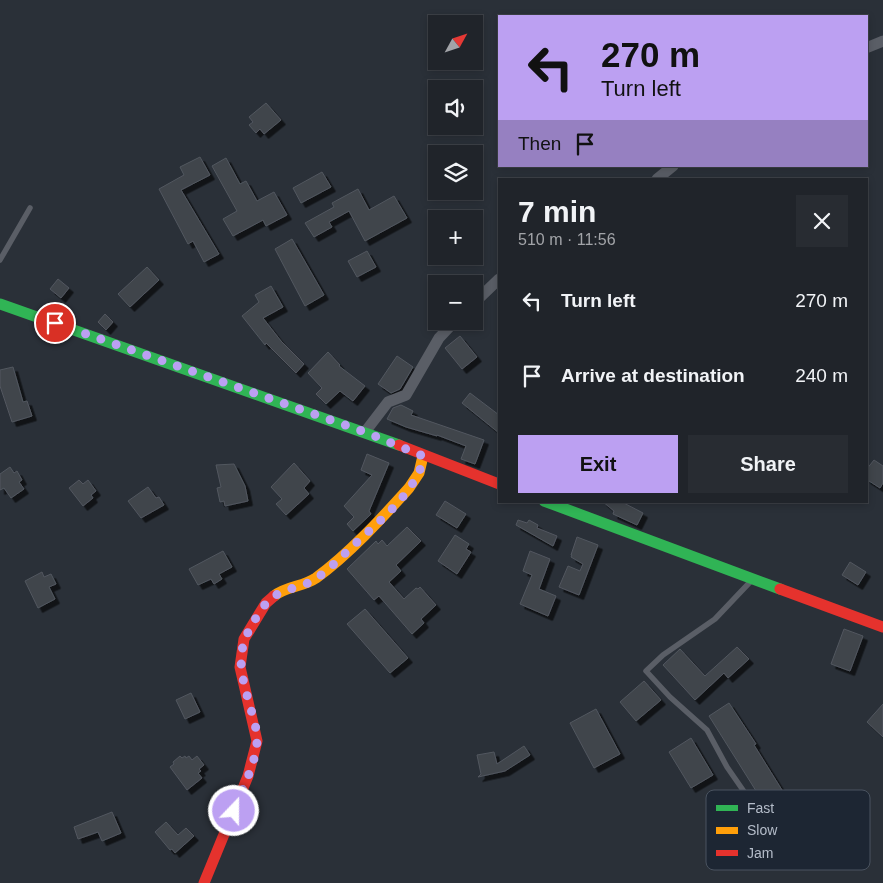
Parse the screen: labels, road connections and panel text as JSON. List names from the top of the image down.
{
  "legend": ["Fast", "Slow", "Jam"],
  "north": "top right",
  "page": {
    "map_buttons": ["+", "−"],
    "turn": ["270 m", "Turn left"],
    "then": "Then",
    "heading": ["7 min", "510 m · 11:56"],
    "list": [
      {
        "name": "Turn left",
        "value": "270 m"
      },
      {
        "name": "Arrive at destination",
        "value": "240 m"
      }
    ],
    "buttons": ["Exit", "Share"]
  }
}
